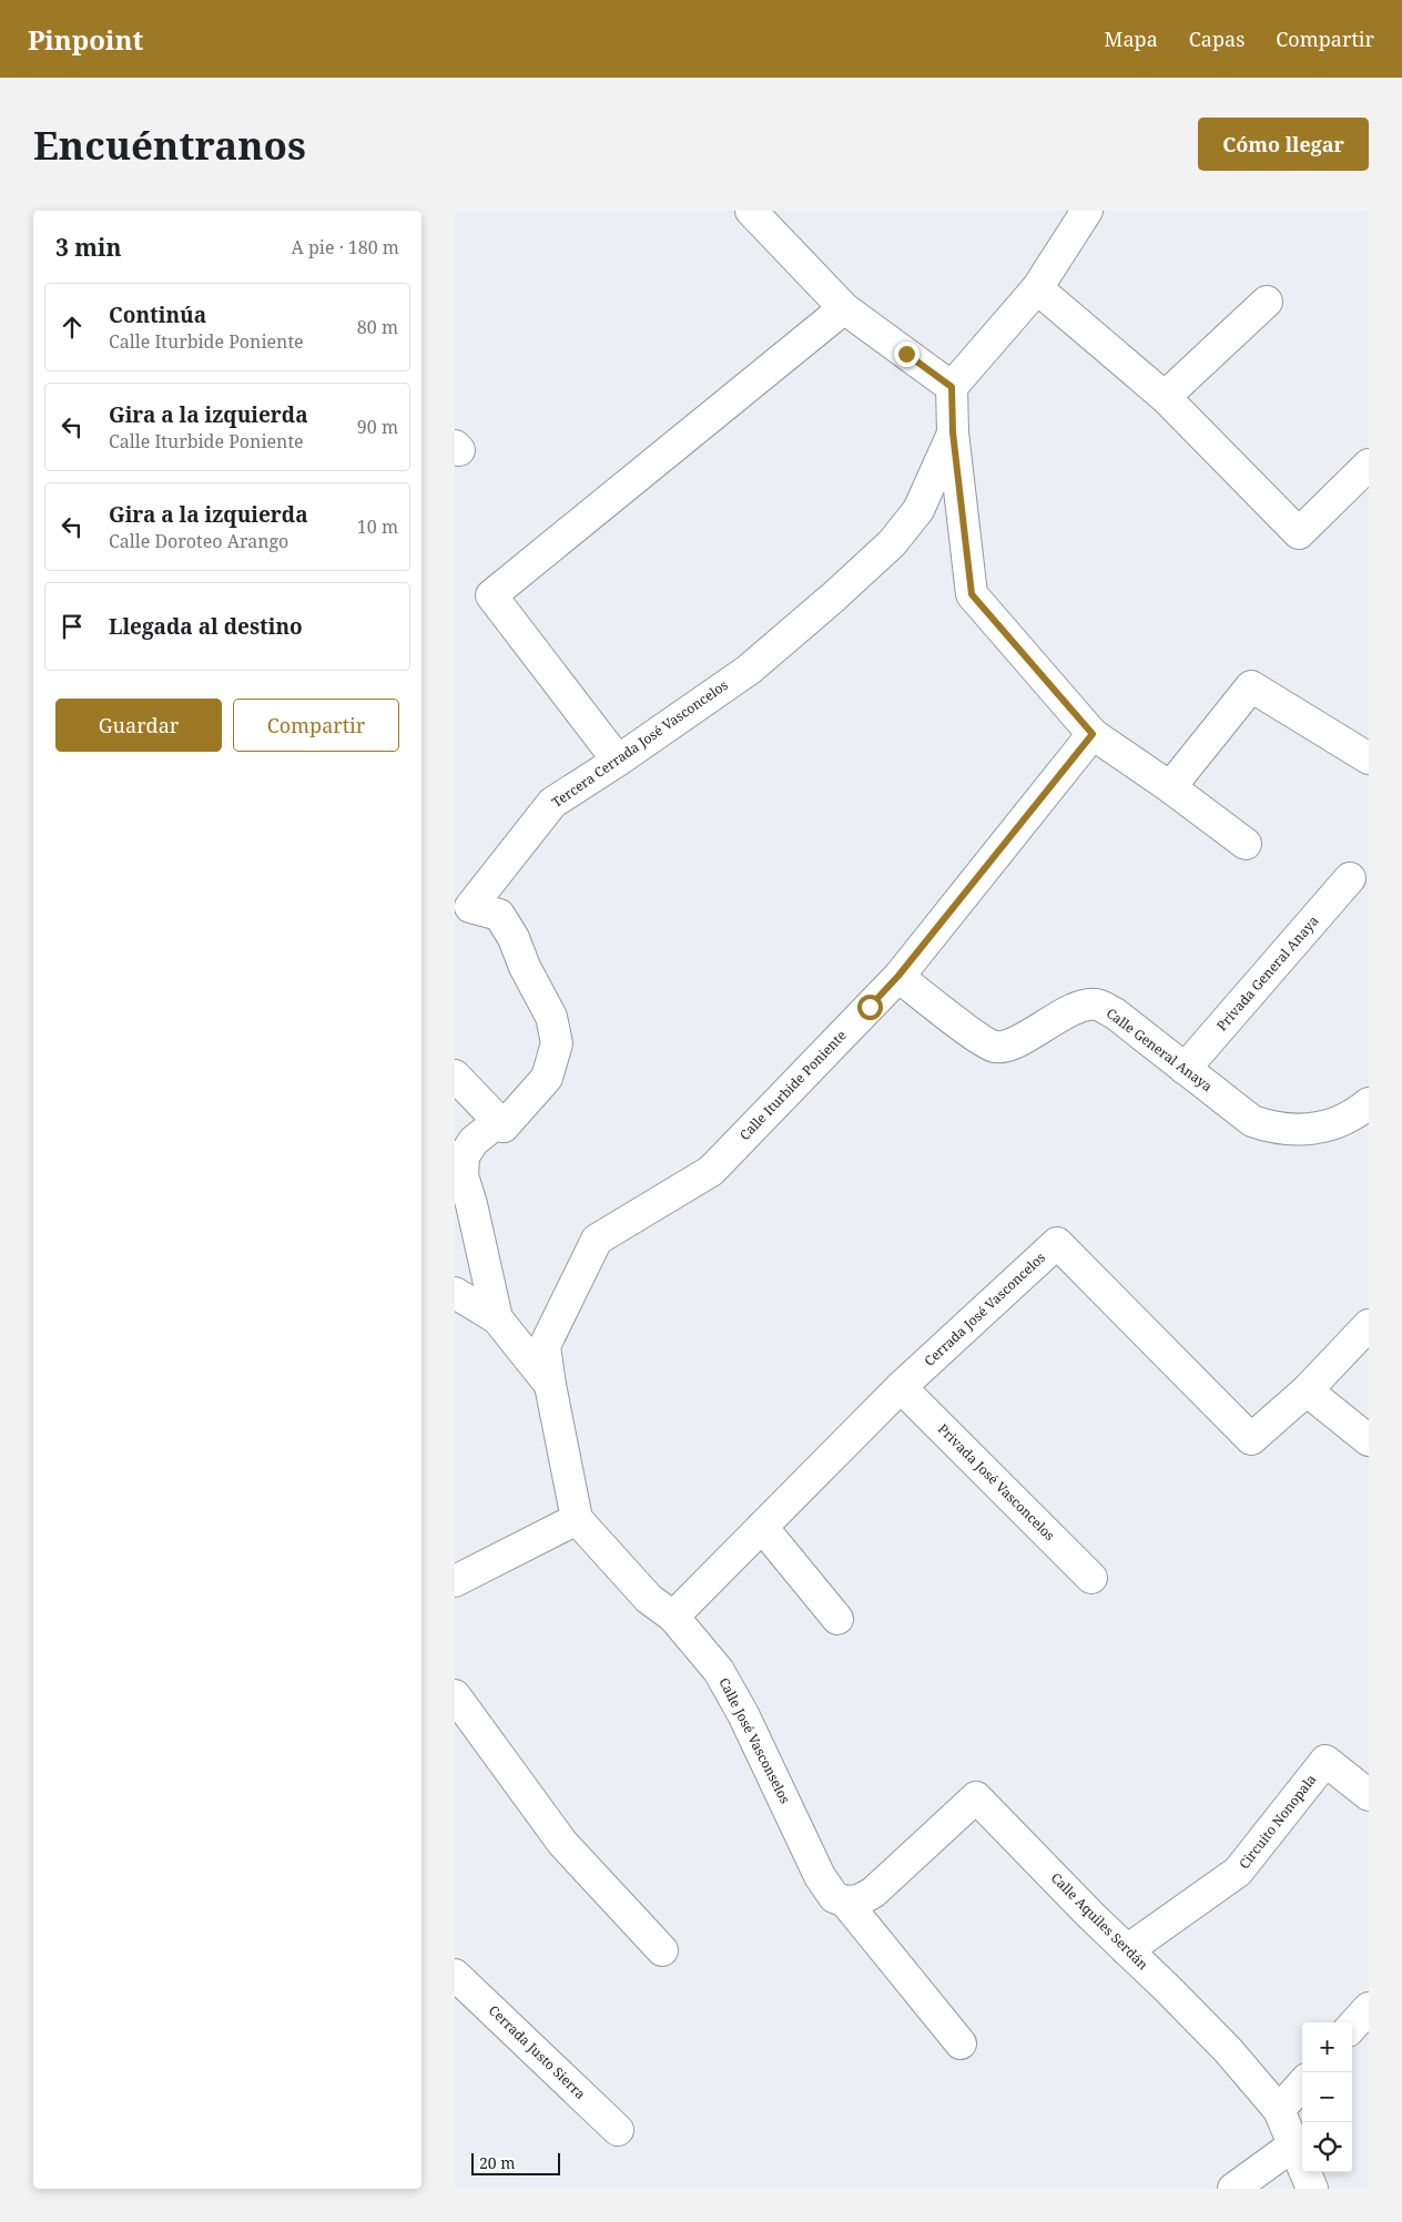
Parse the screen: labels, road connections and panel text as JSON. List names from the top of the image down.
{
  "streets": {
    "street": [
      "Tercera Cerrada José Vasconcelos",
      "Privada General Anaya",
      "Calle General Anaya",
      "Calle Iturbide Poniente",
      "Cerrada José Vasconcelos",
      "Privada José Vasconcelos",
      "Calle José Vasconselos",
      "Circuito Nonopala",
      "Calle Aquiles Serdán",
      "Cerrada Justo Sierra"
    ]
  },
  "crossings": [
    ["Tercera Cerrada José Vasconcelos", "Calle Iturbide Poniente"],
    ["Privada General Anaya", "Calle General Anaya"],
    ["Calle General Anaya", "Calle Iturbide Poniente"],
    ["Calle Iturbide Poniente", "Calle José Vasconselos"],
    ["Cerrada José Vasconcelos", "Privada José Vasconcelos"],
    ["Cerrada José Vasconcelos", "Calle José Vasconselos"],
    ["Calle José Vasconselos", "Calle Aquiles Serdán"],
    ["Circuito Nonopala", "Calle Aquiles Serdán"]
  ],
  "scale_bar": "20 m",
  "page": {
    "header": "Pinpoint",
    "nav": ["Mapa", "Capas", "Compartir"],
    "buttons": [
      "Cómo llegar",
      ["Guardar", "Compartir"]
    ],
    "title": "Encuéntranos",
    "heading": ["3 min", "A pie · 180 m"],
    "list": [
      ["Continúa", "Calle Iturbide Poniente", "80 m"],
      ["Gira a la izquierda", "Calle Iturbide Poniente", "90 m"],
      ["Gira a la izquierda", "Calle Doroteo Arango", "10 m"],
      "Llegada al destino"
    ],
    "map_buttons": ["+", "−"],
    "scale": "20 m"
  }
}
